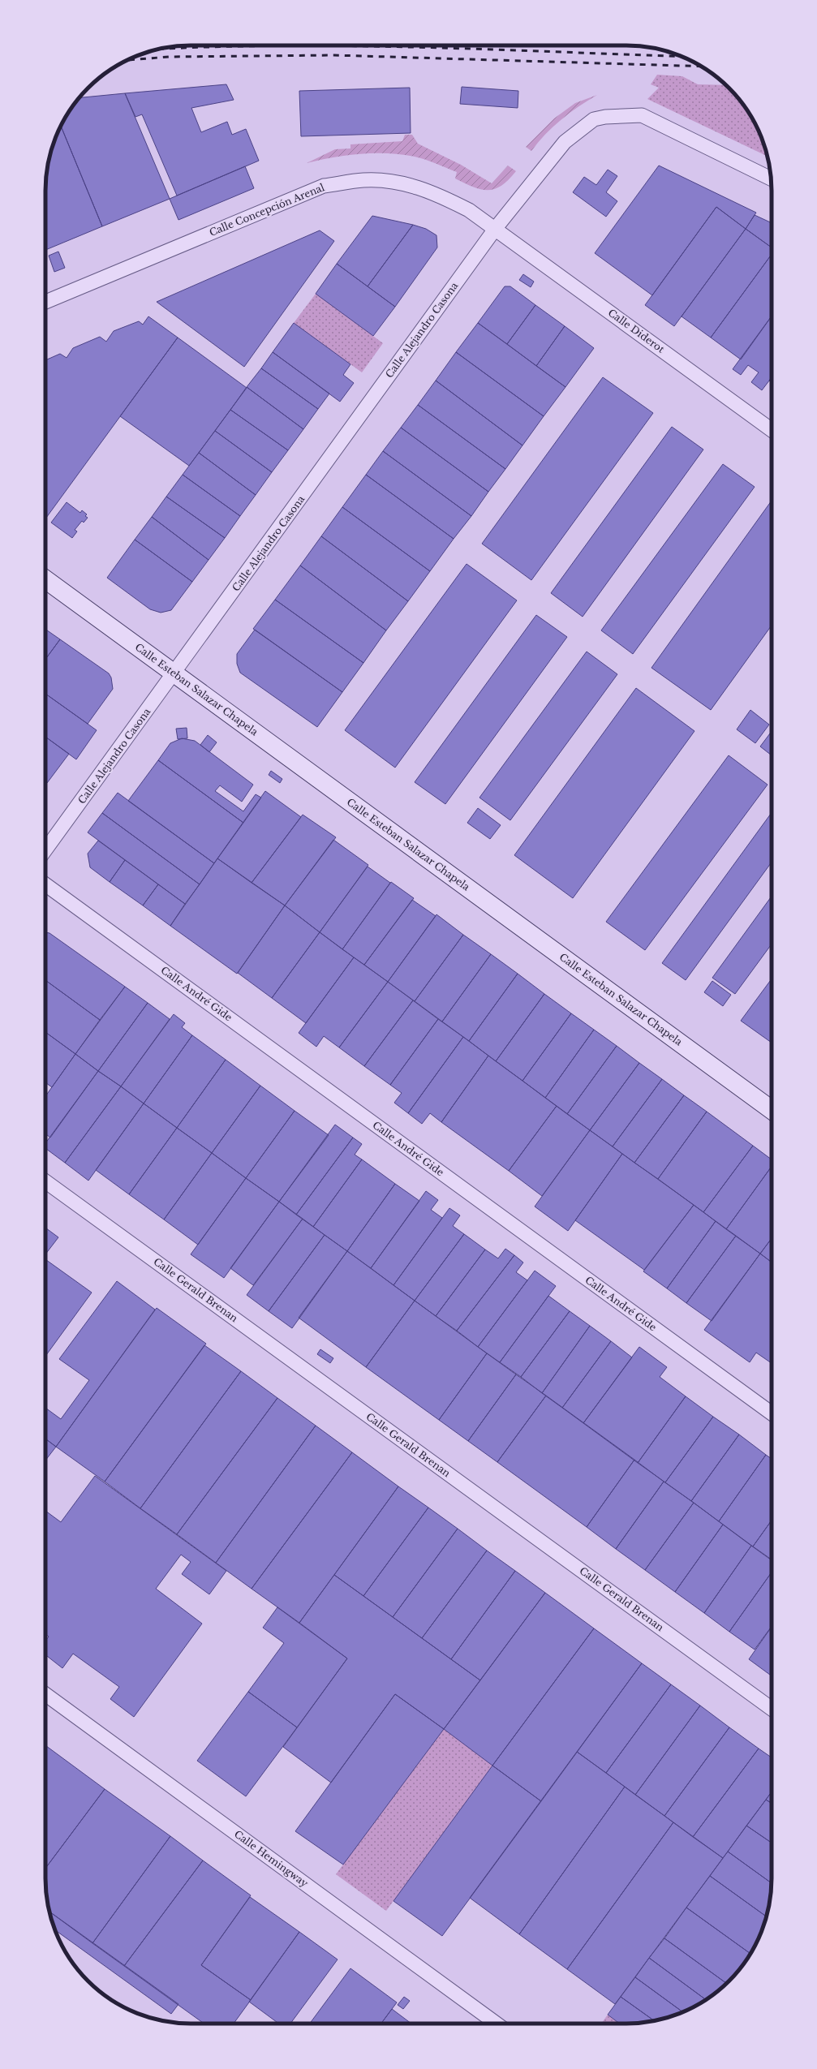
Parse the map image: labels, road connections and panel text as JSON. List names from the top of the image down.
{
  "streets": {
    "street": [
      "Calle Concepción Arenal",
      "Calle Alejandro Casona",
      "Calle Diderot",
      "Calle Esteban Salazar Chapela",
      "Calle André Gide",
      "Calle Gerald Brenan",
      "Calle Hemingway"
    ]
  },
  "crossings": [
    ["Calle Concepción Arenal", "Calle Alejandro Casona"],
    ["Calle Concepción Arenal", "Calle Diderot"],
    ["Calle Alejandro Casona", "Calle Diderot"],
    ["Calle Alejandro Casona", "Calle Esteban Salazar Chapela"]
  ]
}
